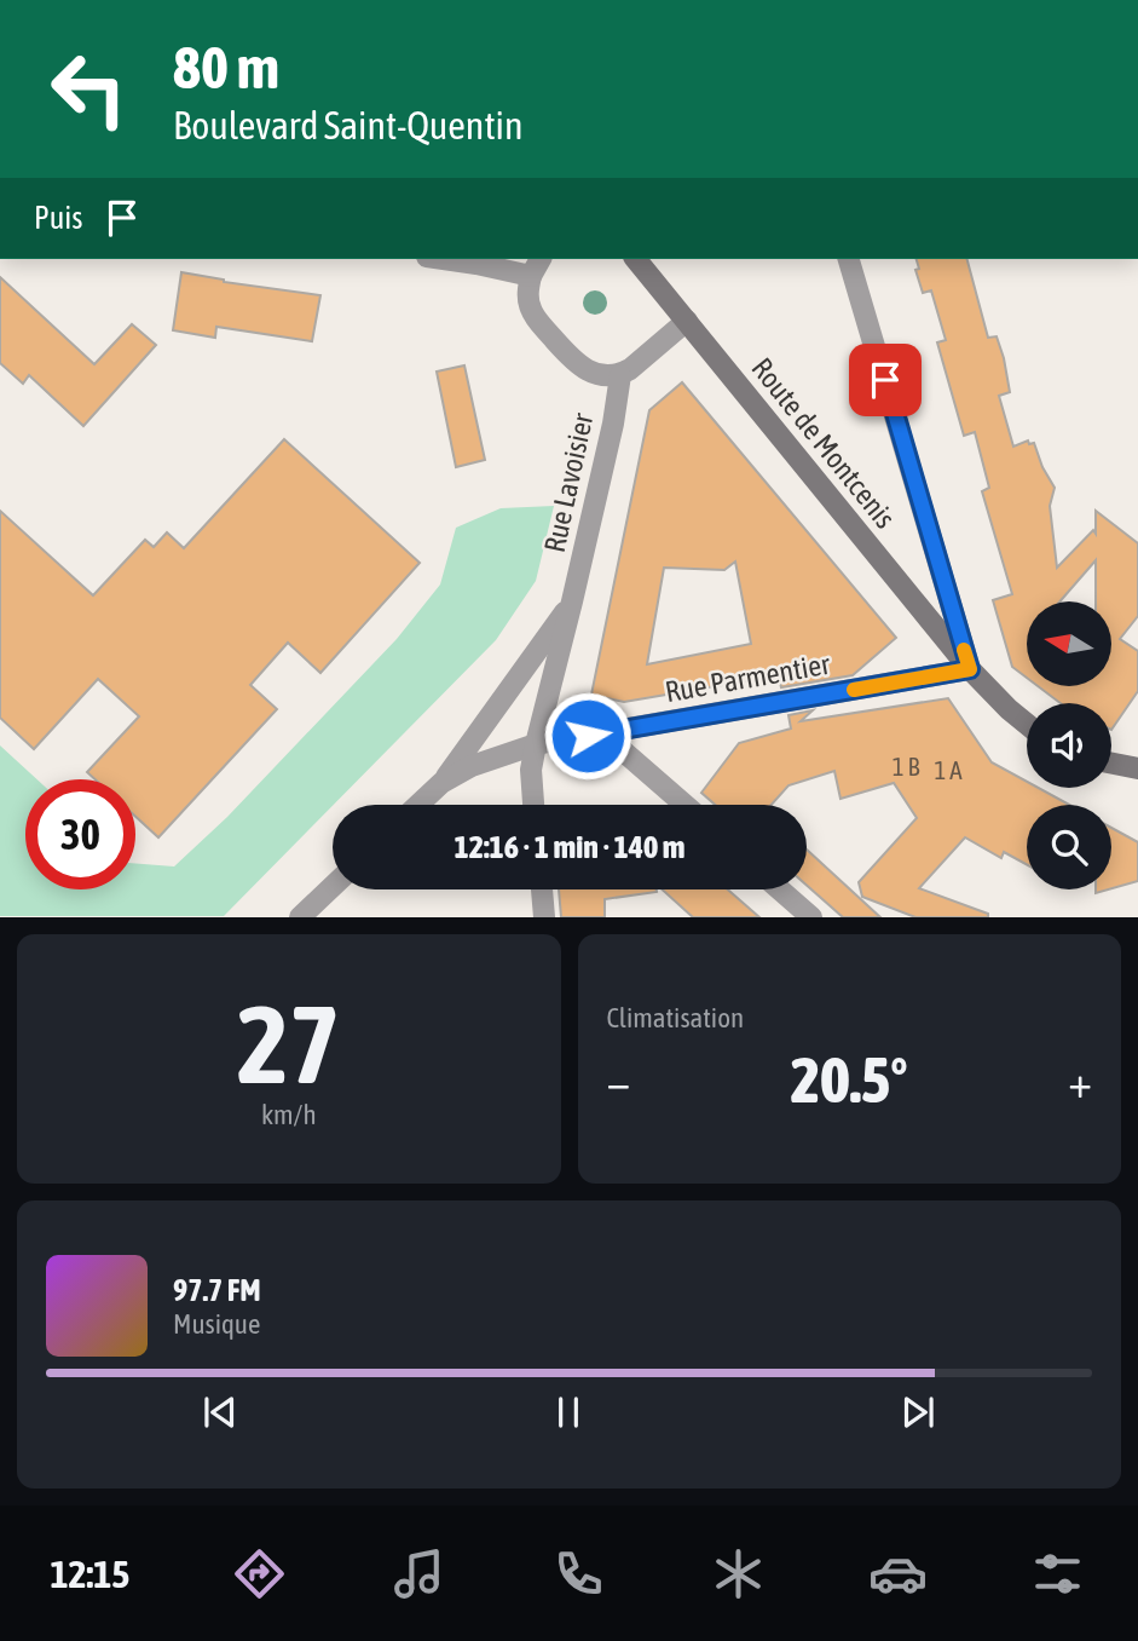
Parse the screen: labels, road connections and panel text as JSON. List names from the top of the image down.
{
  "streets": {
    "main road": ["Route de Montcenis"],
    "street": ["Rue Lavoisier", "Rue Parmentier"]
  },
  "crossings": [
    ["Route de Montcenis", "Rue Parmentier"],
    ["Rue Lavoisier", "Rue Parmentier"]
  ],
  "house_numbers": ["1 B", "1 A"],
  "north": "left",
  "page": {
    "turn": ["80 m", "Boulevard Saint-Quentin"],
    "then": "Puis",
    "limit": "30",
    "trip": "12:16 · 1 min · 140 m",
    "tile": [
      ["27", "km/h"],
      "Climatisation"
    ],
    "heat": ["−", "20.5°", "+"],
    "song": ["97.7 FM", "Musique"],
    "tabs": "12:15"
  }
}
